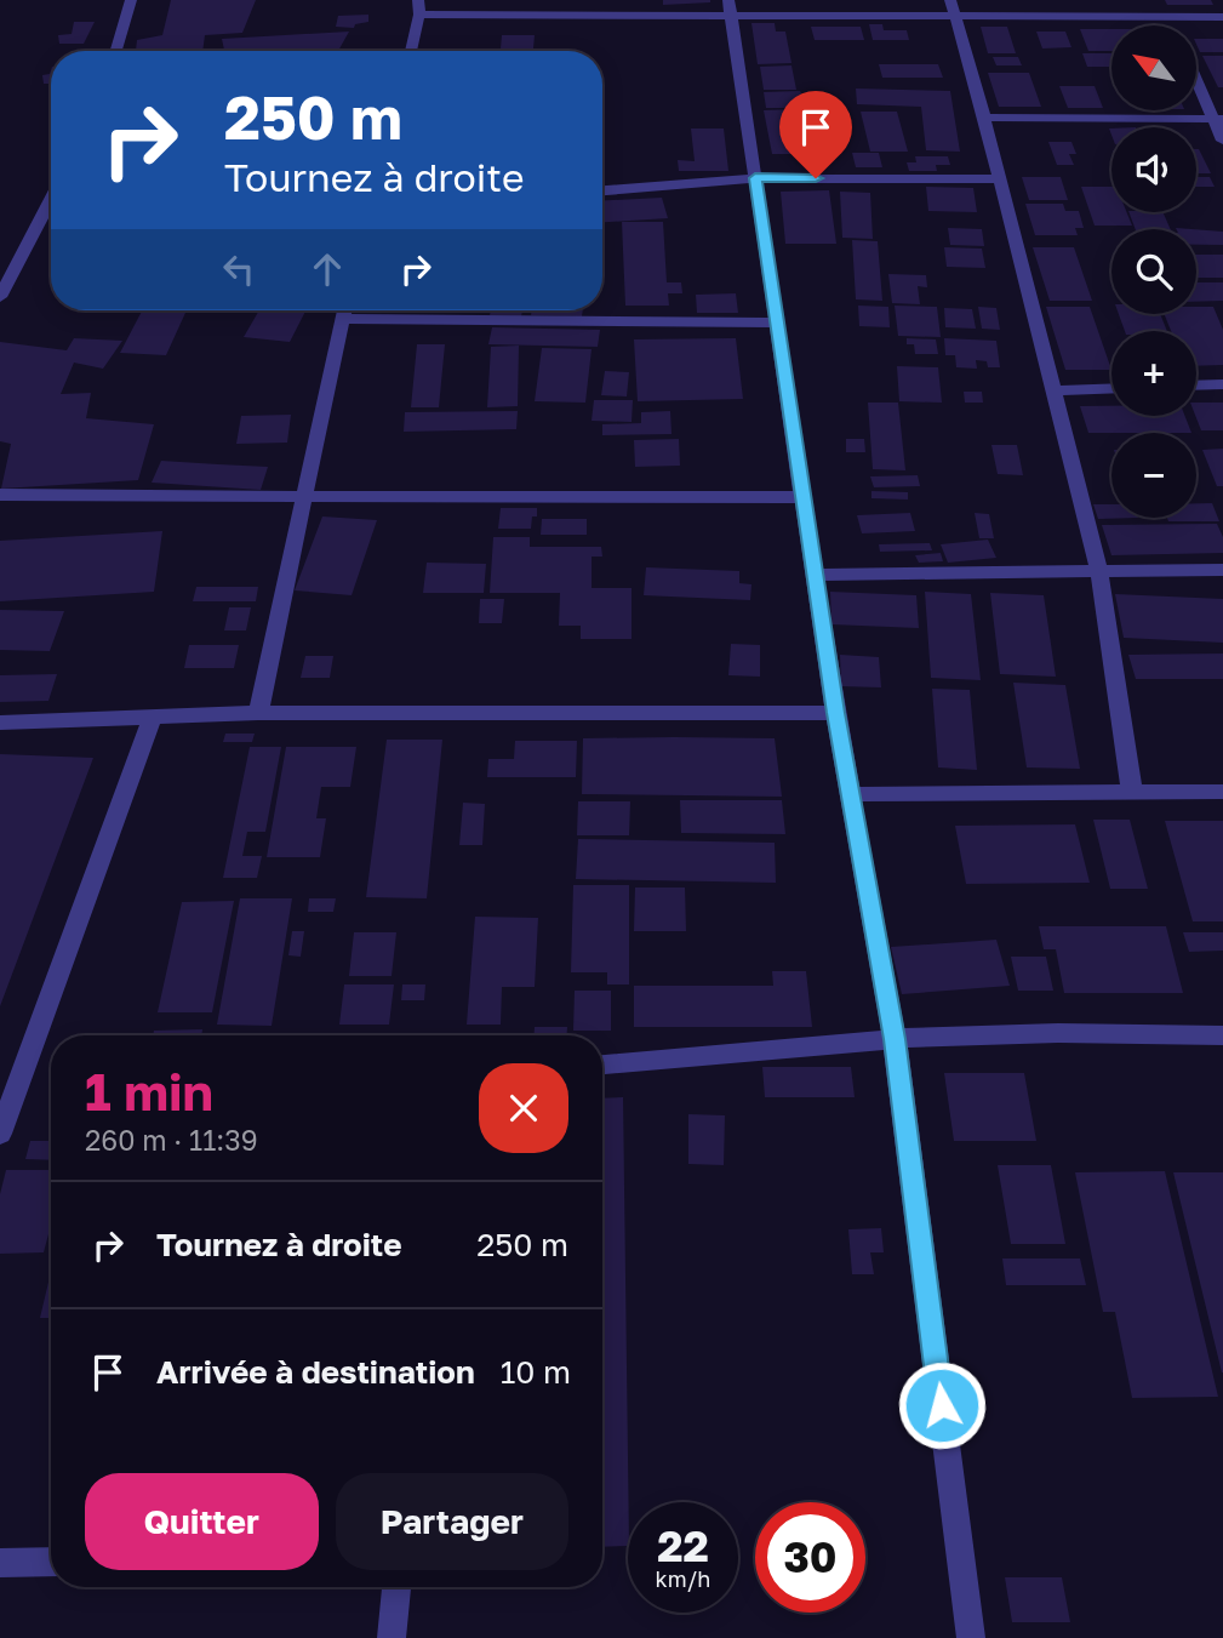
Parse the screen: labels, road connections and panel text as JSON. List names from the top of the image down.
{
  "north": "top left",
  "page": {
    "map_buttons": ["+", "−"],
    "turn": ["250 m", "Tournez à droite"],
    "heading": ["1 min", "260 m · 11:39"],
    "list": [
      {
        "name": "Tournez à droite",
        "value": "250 m"
      },
      {
        "name": "Arrivée à destination",
        "value": "10 m"
      }
    ],
    "buttons": ["Quitter", "Partager"],
    "speed": "22 km/h",
    "limit": "30"
  }
}
